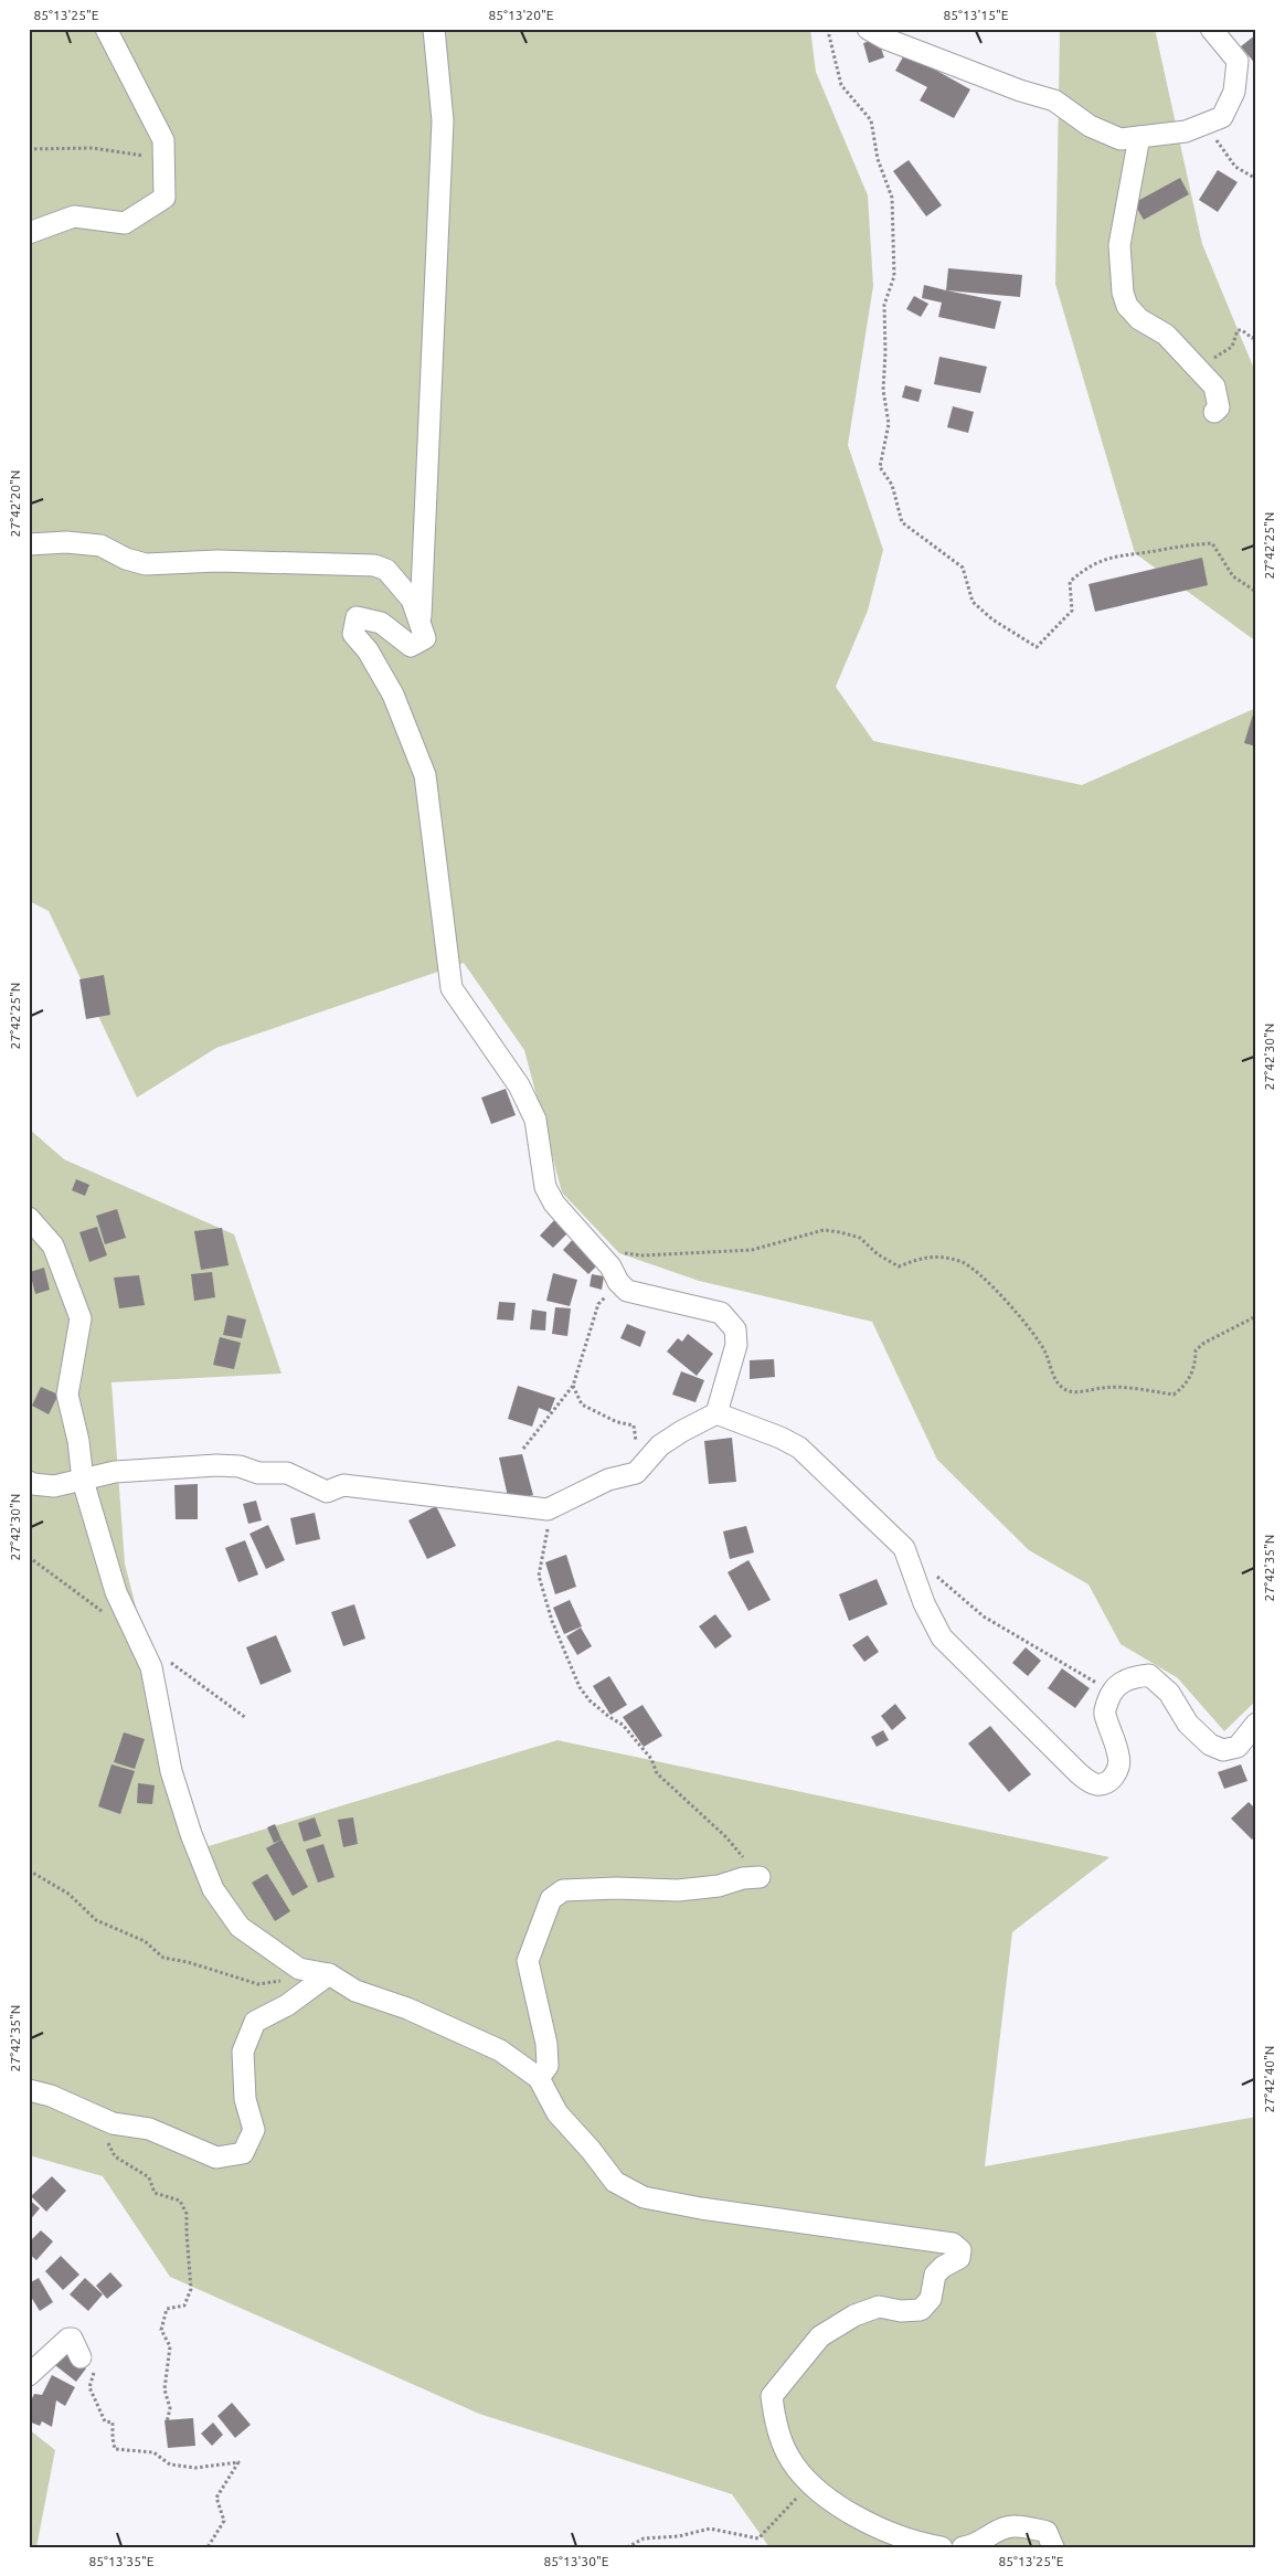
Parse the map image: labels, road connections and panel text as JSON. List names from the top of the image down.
{
  "coordinates": [
    "85°13'25\"E",
    "85°13'20\"E",
    "85°13'15\"E",
    "27°42'20\"N",
    "27°42'25\"N",
    "27°42'30\"N",
    "27°42'35\"N",
    "27°42'40\"N",
    "85°13'35\"E",
    "85°13'30\"E"
  ]
}
